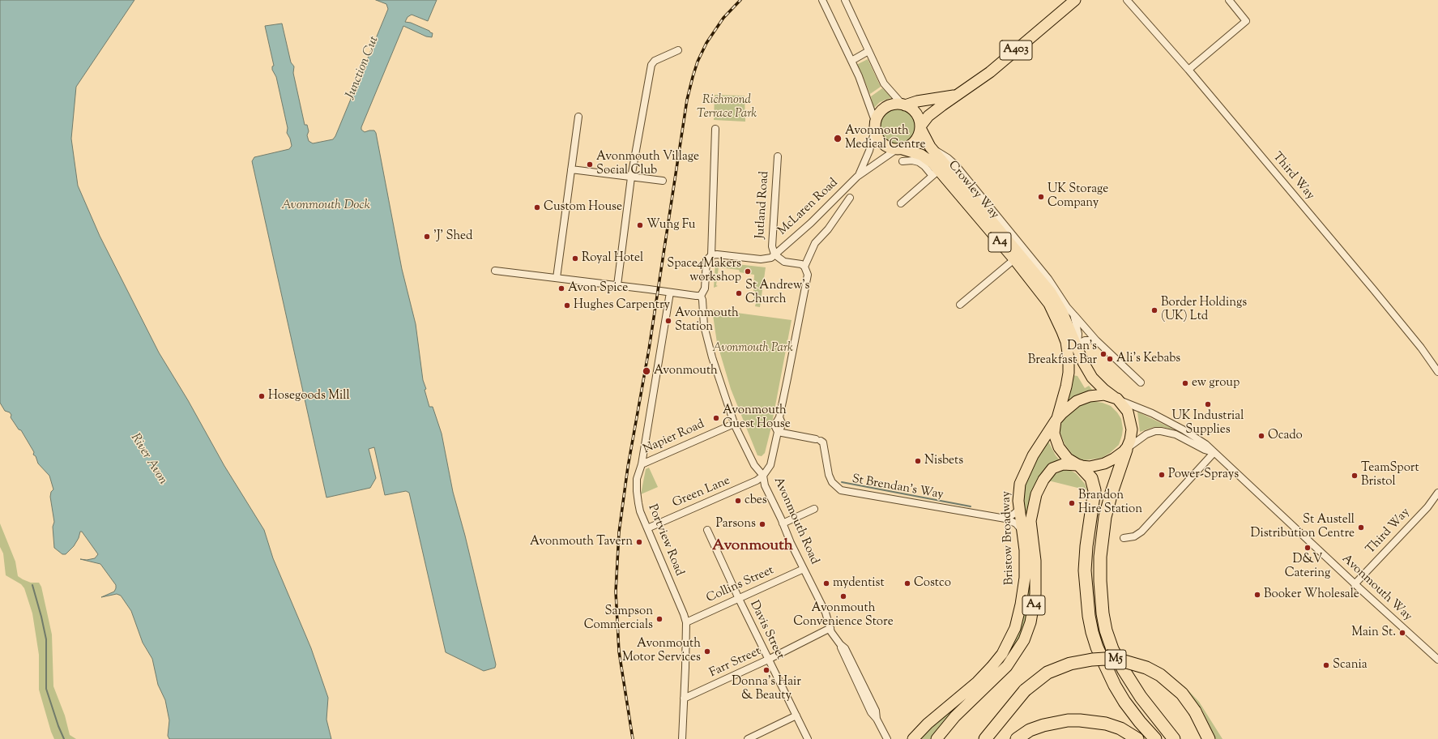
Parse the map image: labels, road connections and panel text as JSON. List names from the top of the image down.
{
  "streets": {
    "highway": [
      "A403",
      "Crowley Way",
      "A4",
      "Bristow Broadway",
      "M5"
    ],
    "street": [
      "Third Way",
      "Jutland Road",
      "McLaren Road",
      "Napier Road",
      "St Brendan's Way",
      "Green Lane",
      "Avonmouth Road",
      "Portview Road",
      "Collins Street",
      "Avonmouth Way",
      "Davis Street",
      "Farr Street"
    ]
  },
  "crossings": [
    ["A403", "Crowley Way"],
    ["A403", "McLaren Road"],
    ["Third Way", "Avonmouth Way"],
    ["Crowley Way", "McLaren Road"],
    ["Crowley Way", "Bristow Broadway"],
    ["Crowley Way", "Avonmouth Way"],
    ["Crowley Way", "M5"],
    ["Jutland Road", "McLaren Road"],
    ["Napier Road", "Avonmouth Road"],
    ["Napier Road", "Portview Road"],
    ["St Brendan's Way", "Bristow Broadway"],
    ["Green Lane", "Avonmouth Road"],
    ["Green Lane", "Portview Road"],
    ["Avonmouth Road", "Collins Street"],
    ["Avonmouth Road", "Farr Street"],
    ["Bristow Broadway", "Avonmouth Way"],
    ["Bristow Broadway", "M5"],
    ["Portview Road", "Collins Street"],
    ["Portview Road", "Farr Street"],
    ["Collins Street", "Davis Street"],
    ["Avonmouth Way", "M5"],
    ["Davis Street", "Farr Street"]
  ],
  "districts": ["Avonmouth"],
  "water": ["Junction Cut", "Avonmouth Dock", "River Avon"],
  "parks": ["Richmond Terrace Park", "Avonmouth Park"],
  "places": [
    "Avonmouth Medical Centre",
    "Avonmouth Village Social Club",
    "UK Storage Company",
    "Custom House",
    "Wung Fu",
    "'J' Shed",
    "Royal Hotel",
    "Space4Makers workshop",
    "Avon Spice",
    "St Andrew's Church",
    "Hughes Carpentry",
    "Border Holdings (UK) Ltd",
    "Avonmouth Station",
    "Dan's Breakfast Bar",
    "Ali's Kebabs",
    "Avonmouth",
    "ew group",
    "Hosegoods Mill",
    "UK Industrial Supplies",
    "Avonmouth Guest House",
    "Ocado",
    "Nisbets",
    "Power-Sprays",
    "TeamSport Bristol",
    "cbes",
    "Brandon Hire Station",
    "Parsons",
    "St Austell Distribution Centre",
    "Avonmouth Tavern",
    "D&V Catering",
    "mydentist",
    "Costco",
    "Booker Wholesale",
    "Avonmouth Convenience Store",
    "Sampson Commercials",
    "Main St.",
    "Avonmouth Motor Services",
    "Scania",
    "Donna's Hair & Beauty"
  ]
}
